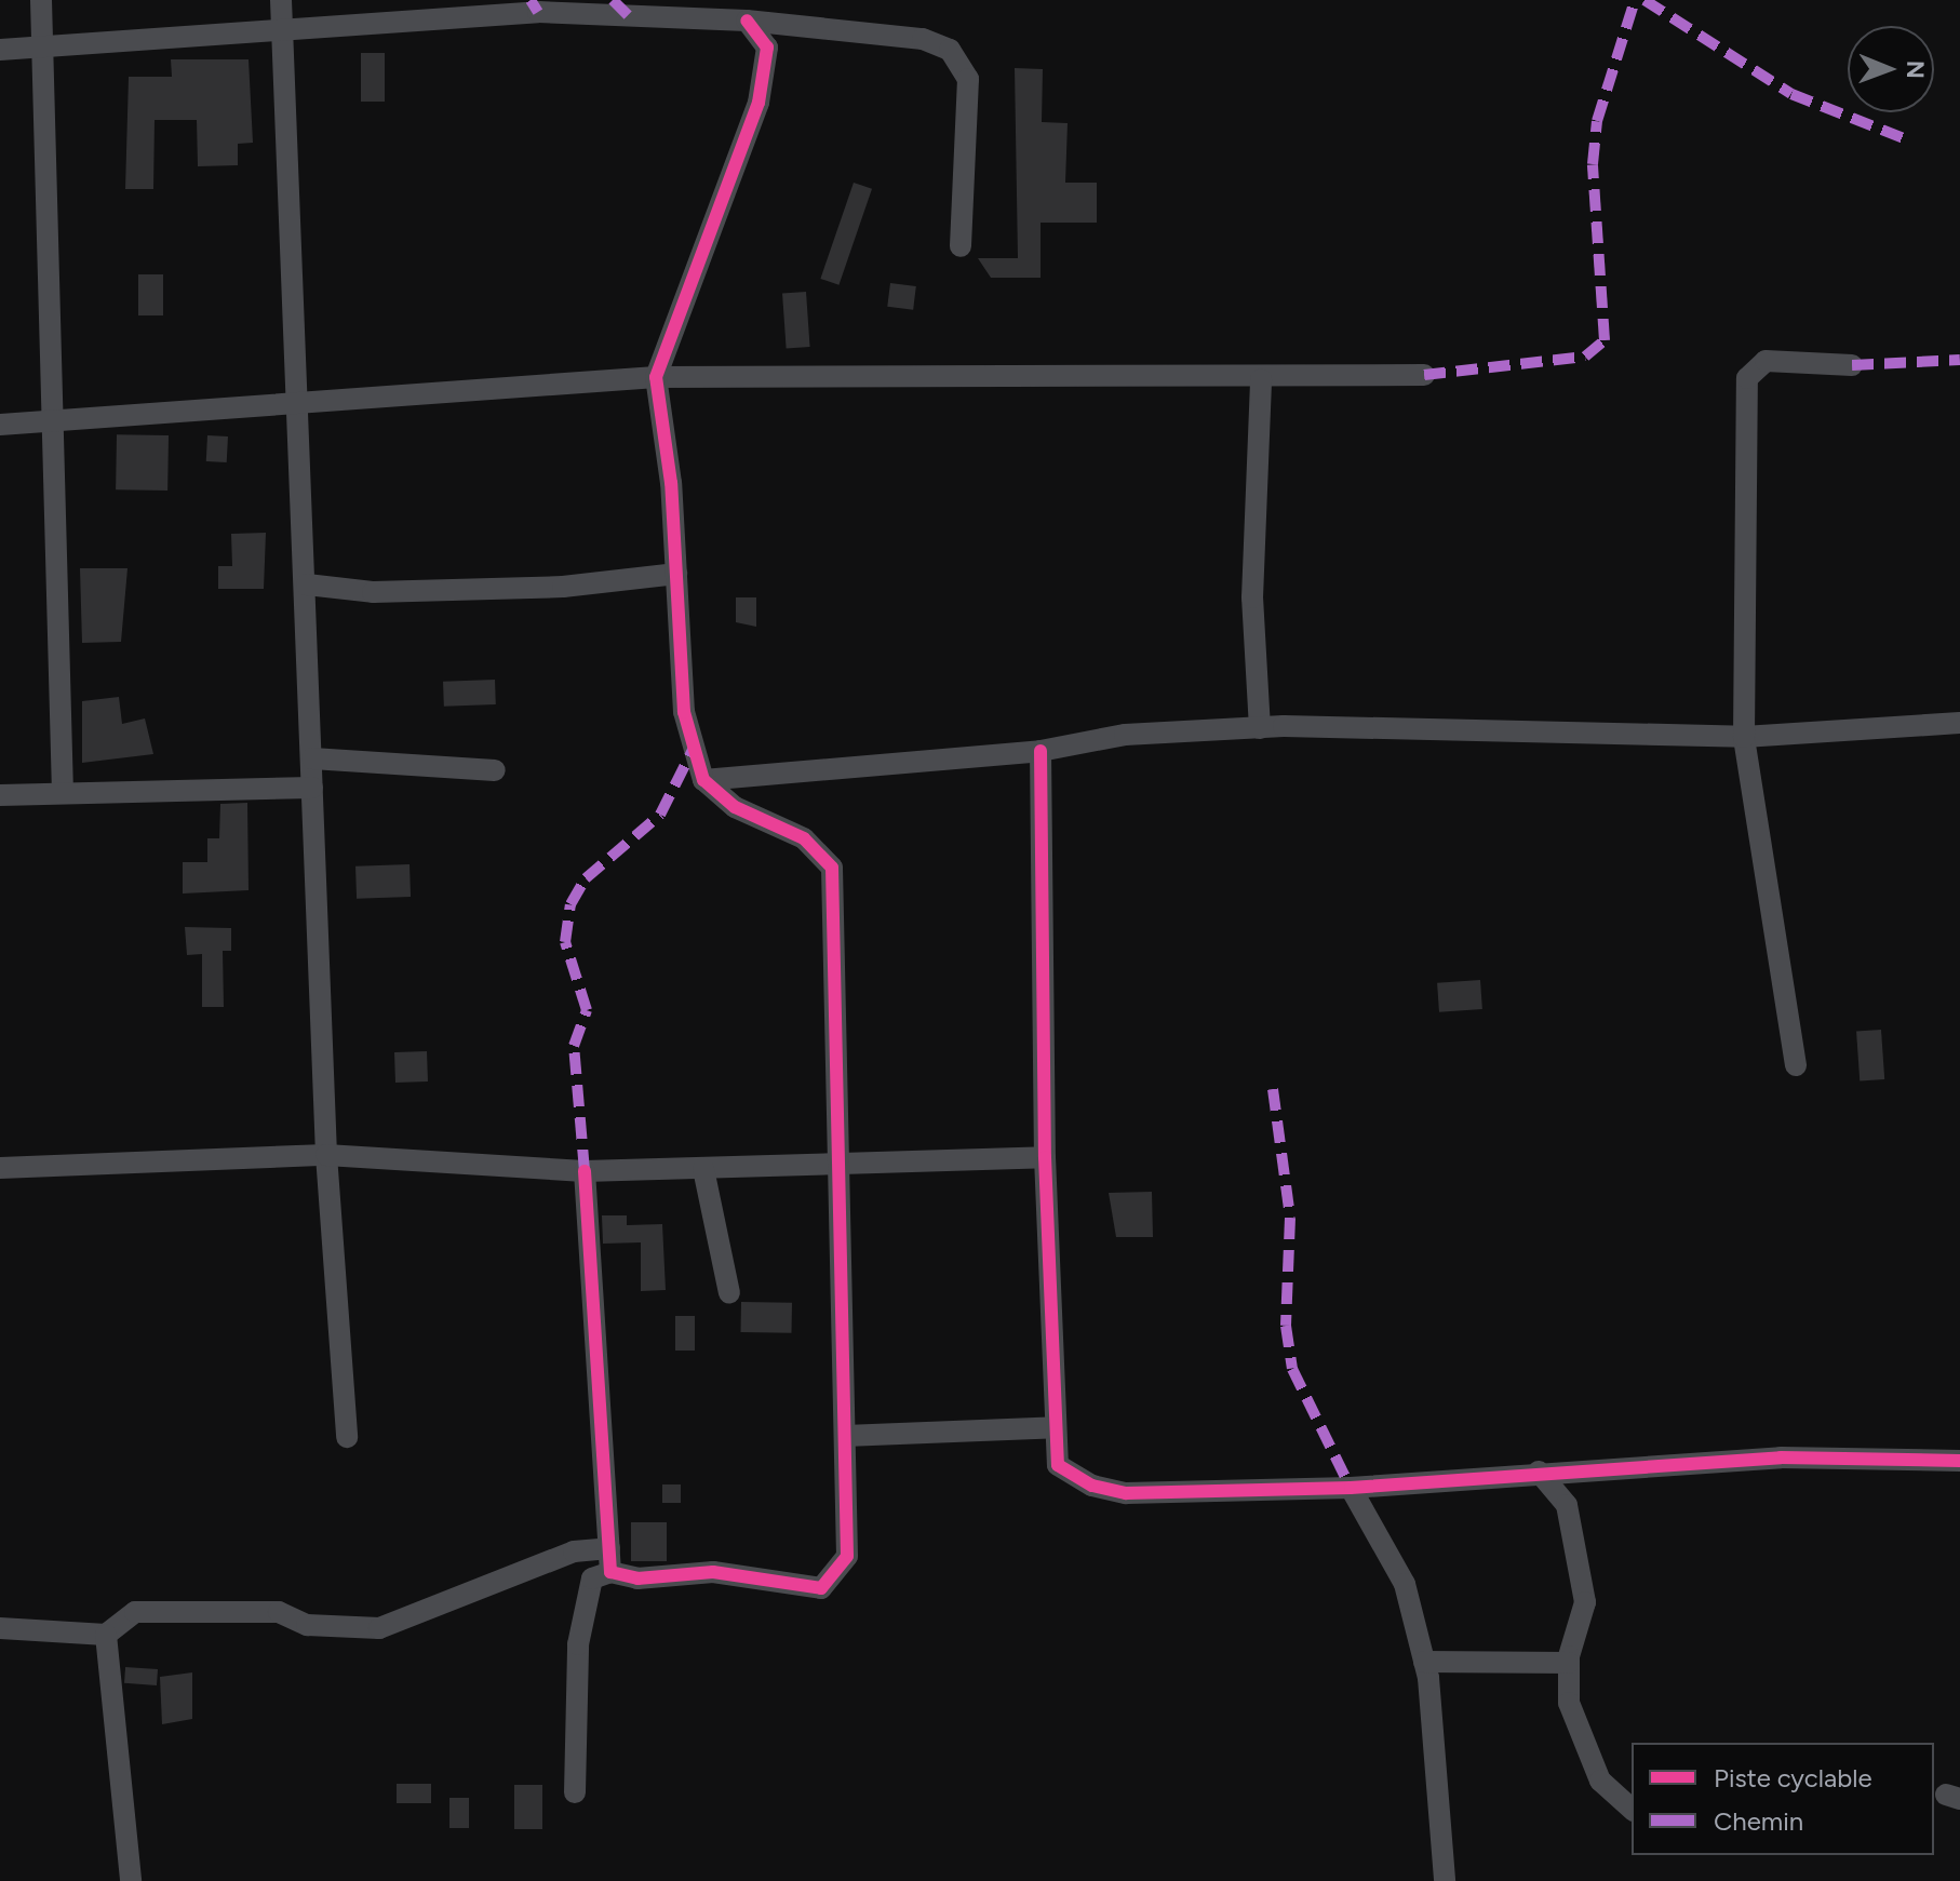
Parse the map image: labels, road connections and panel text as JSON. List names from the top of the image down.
{
  "legend": ["Piste cyclable", "Chemin"],
  "north": "right"
}
